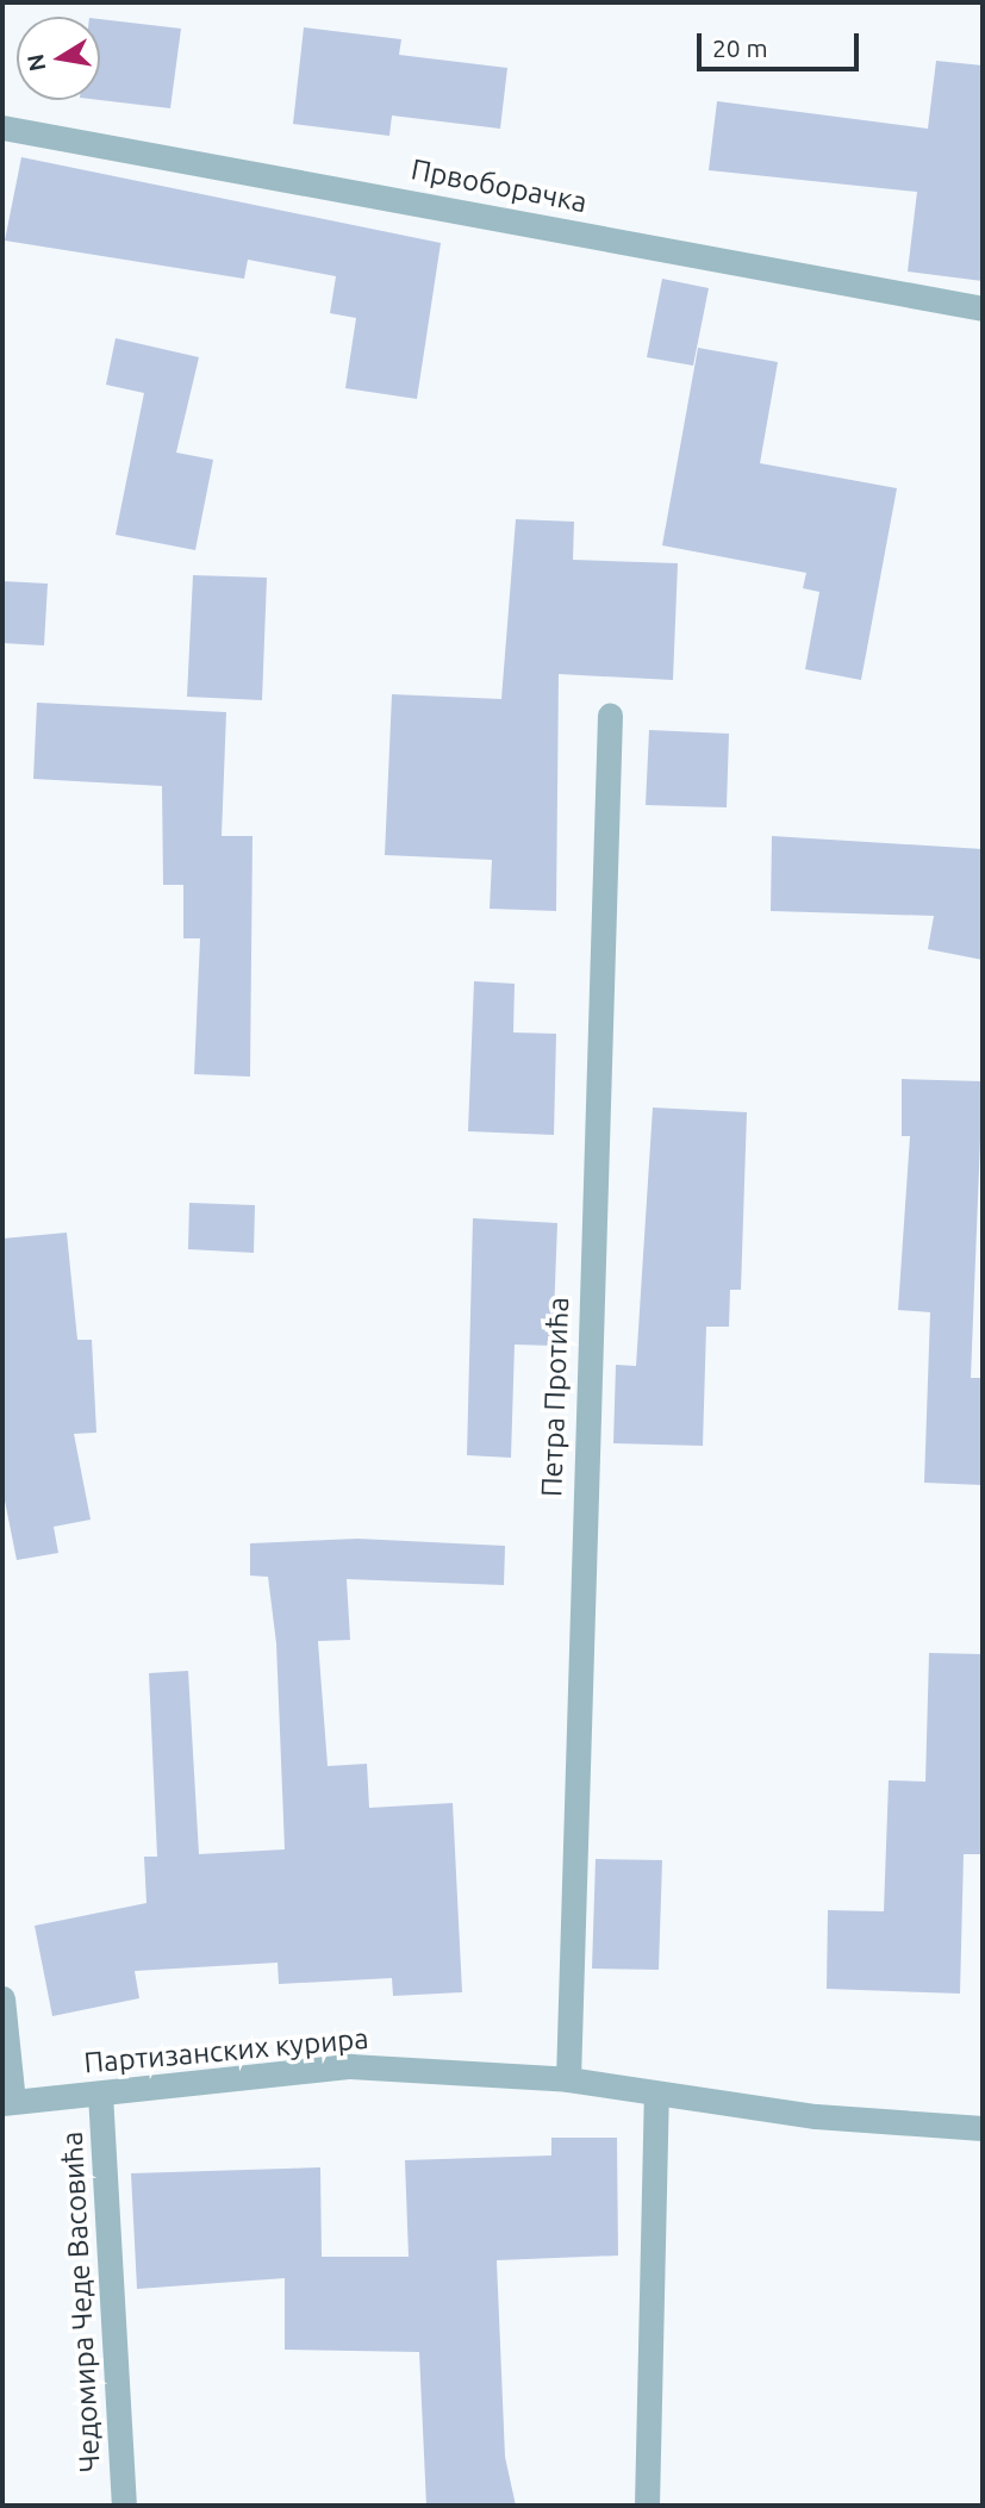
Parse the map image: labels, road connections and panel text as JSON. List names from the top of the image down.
{
  "streets": {
    "street": [
      "Првоборачка",
      "Петра Протића",
      "Партизанских курира",
      "Чедомира Чеде Васовића"
    ]
  },
  "crossings": [
    ["Петра Протића", "Партизанских курира"],
    ["Партизанских курира", "Чедомира Чеде Васовића"]
  ],
  "scale_bar": "20 m",
  "north": "left"
}
